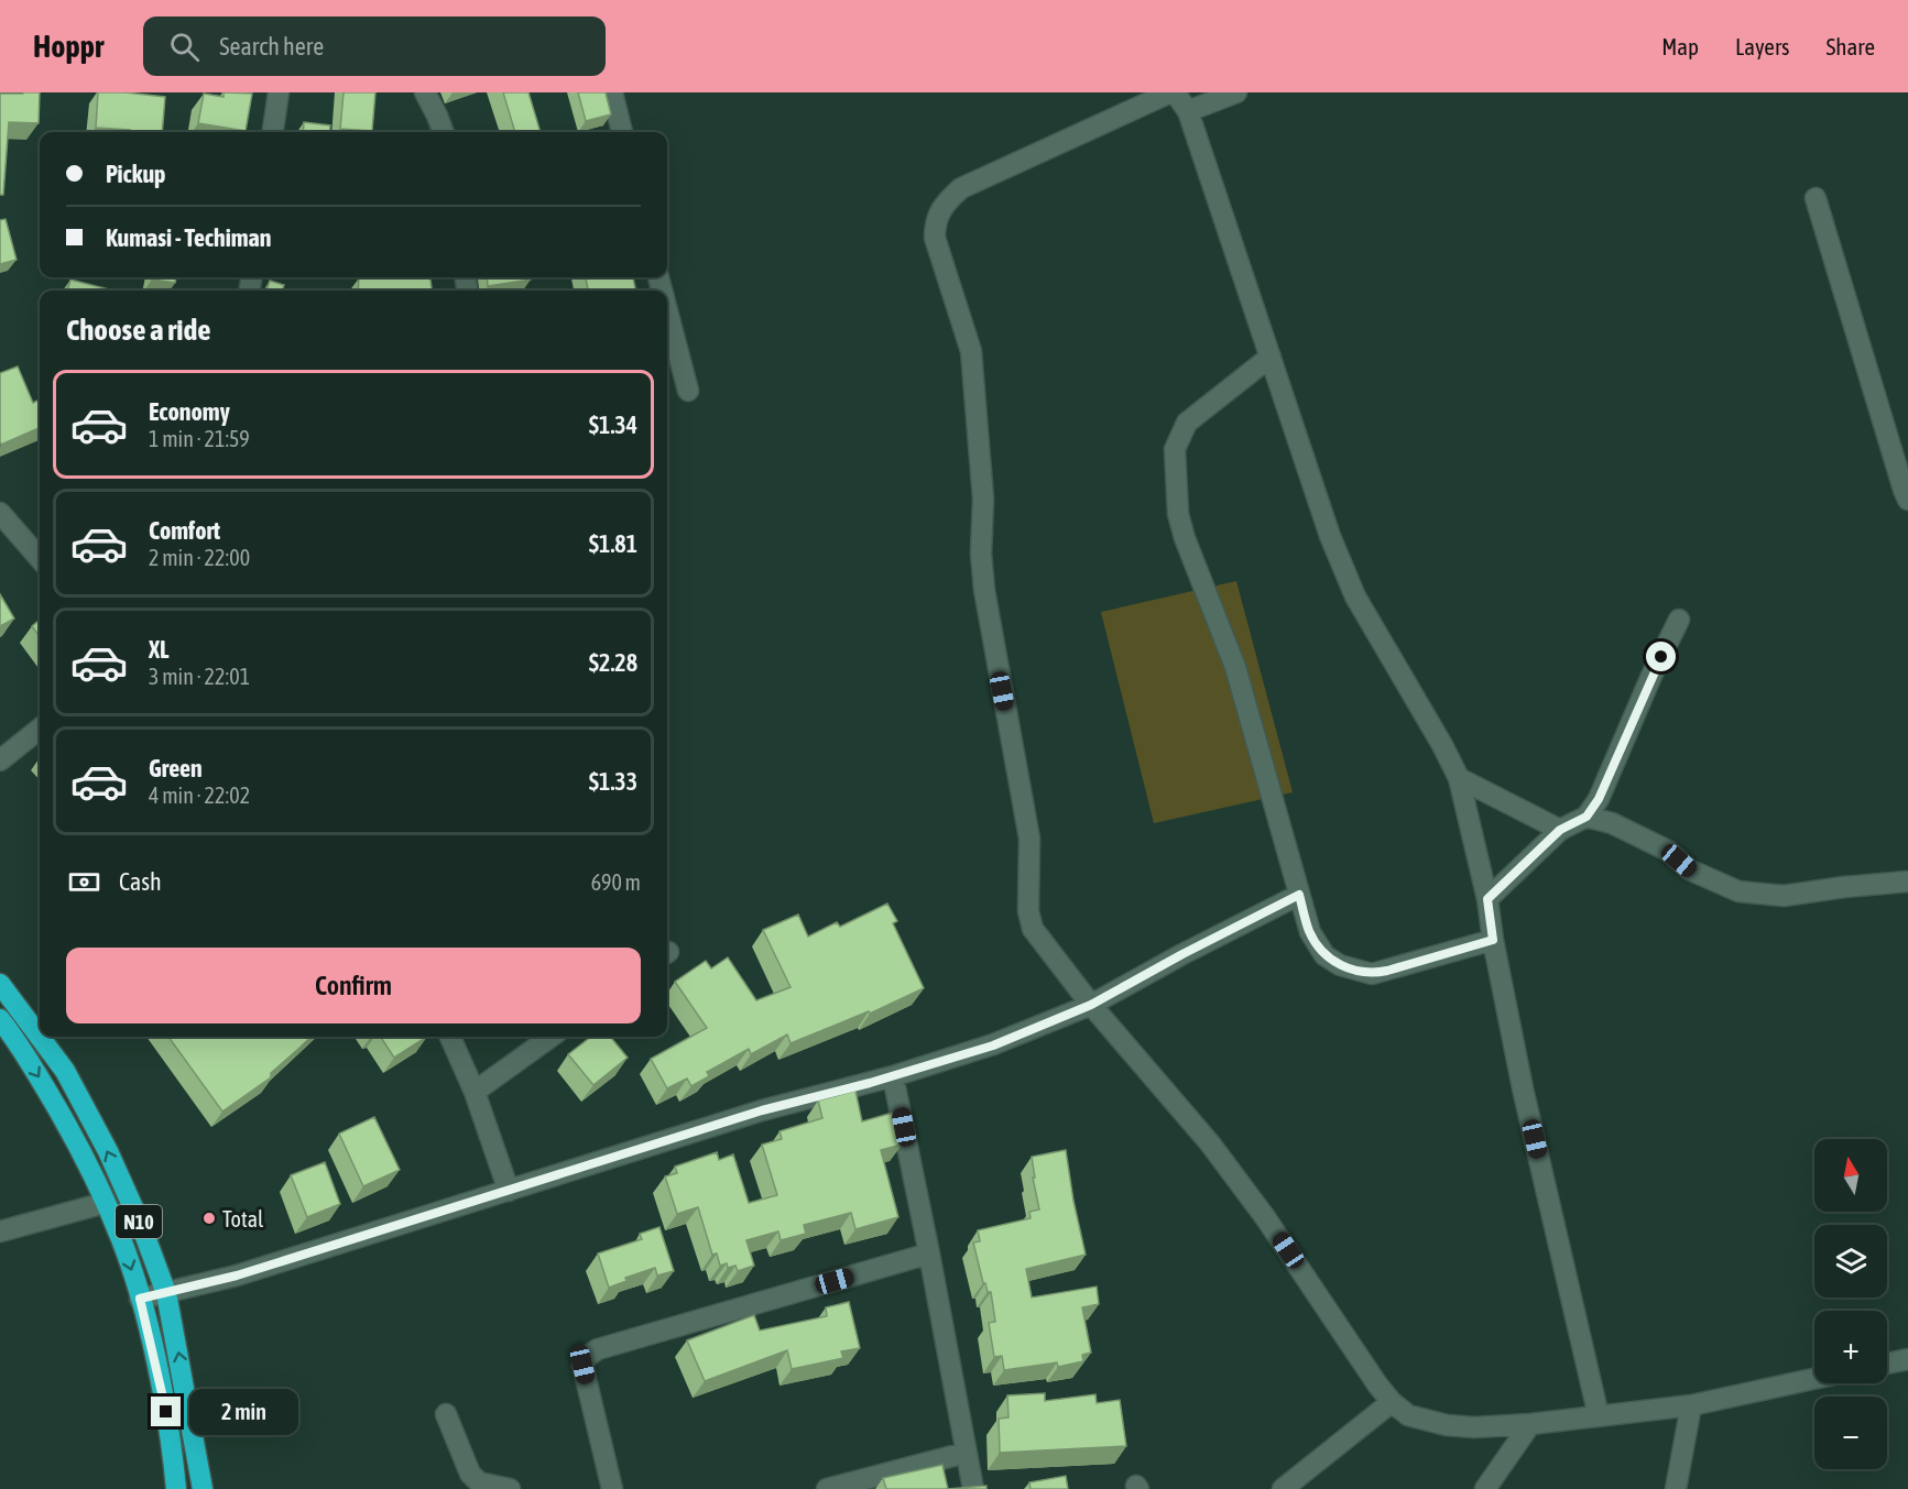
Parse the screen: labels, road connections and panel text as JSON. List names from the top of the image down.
{
  "streets": {
    "highway": ["N10"]
  },
  "places": ["Total"],
  "north": "top",
  "page": {
    "header": "Hoppr",
    "search": "Search here",
    "nav": ["Map", "Layers", "Share"],
    "banner": ["Pickup", "Kumasi - Techiman"],
    "heading": "Choose a ride",
    "list": [
      {
        "name": "Economy",
        "note": "1 min · 21:59",
        "value": "$1.34"
      },
      {
        "name": "Comfort",
        "note": "2 min · 22:00",
        "value": "$1.81"
      },
      {
        "name": "XL",
        "note": "3 min · 22:01",
        "value": "$2.28"
      },
      {
        "name": "Green",
        "note": "4 min · 22:02",
        "value": "$1.33"
      }
    ],
    "pay": ["Cash", "690 m"],
    "buttons": "Confirm",
    "map_buttons": ["+", "−"],
    "bubble": "2 min"
  }
}
